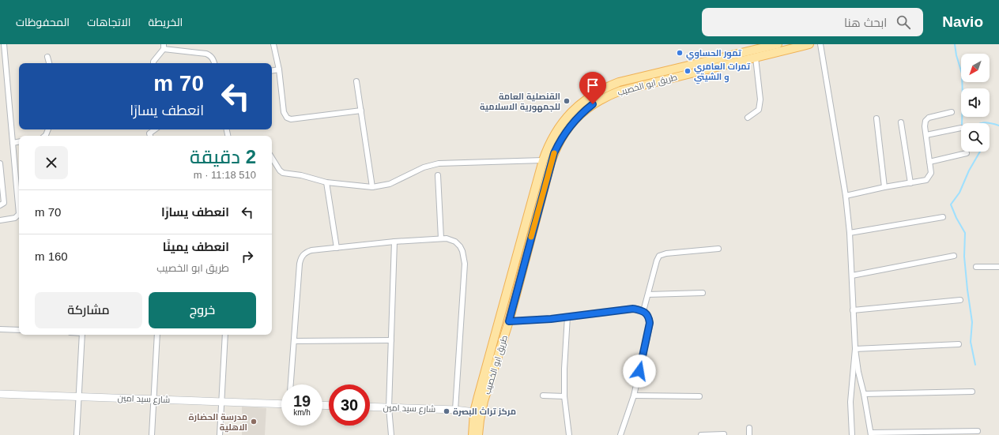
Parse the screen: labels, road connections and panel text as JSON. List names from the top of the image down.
{
  "streets": {
    "main road": ["طريق ابو الخصيب"],
    "street": ["شارع سيد امين"]
  },
  "crossings": [
    ["طريق ابو الخصيب", "شارع سيد امين"]
  ],
  "places": [
    "تمور الحساوي",
    "تمرات العامري و الشيتي",
    "القنصلية العامة للجمهورية الاسلامية",
    "مركز تراث البصرة",
    "مدرسة الحضارة الاهلية"
  ],
  "north": "bottom left",
  "page": {
    "header": "Navio",
    "search": "ابحث هنا",
    "nav": ["الخريطة", "الاتجاهات", "المحفوظات"],
    "turn": ["70 m", "انعطف يسارًا"],
    "heading": ["2 دقيقة", "510 m · 11:18"],
    "list": [
      {
        "name": "انعطف يسارًا",
        "value": "70 m"
      },
      {
        "name": "انعطف يمينًا",
        "note": "طريق ابو الخصيب",
        "value": "160 m"
      }
    ],
    "buttons": ["خروج", "مشاركة"],
    "speed": "19 km/h",
    "limit": "30"
  }
}
